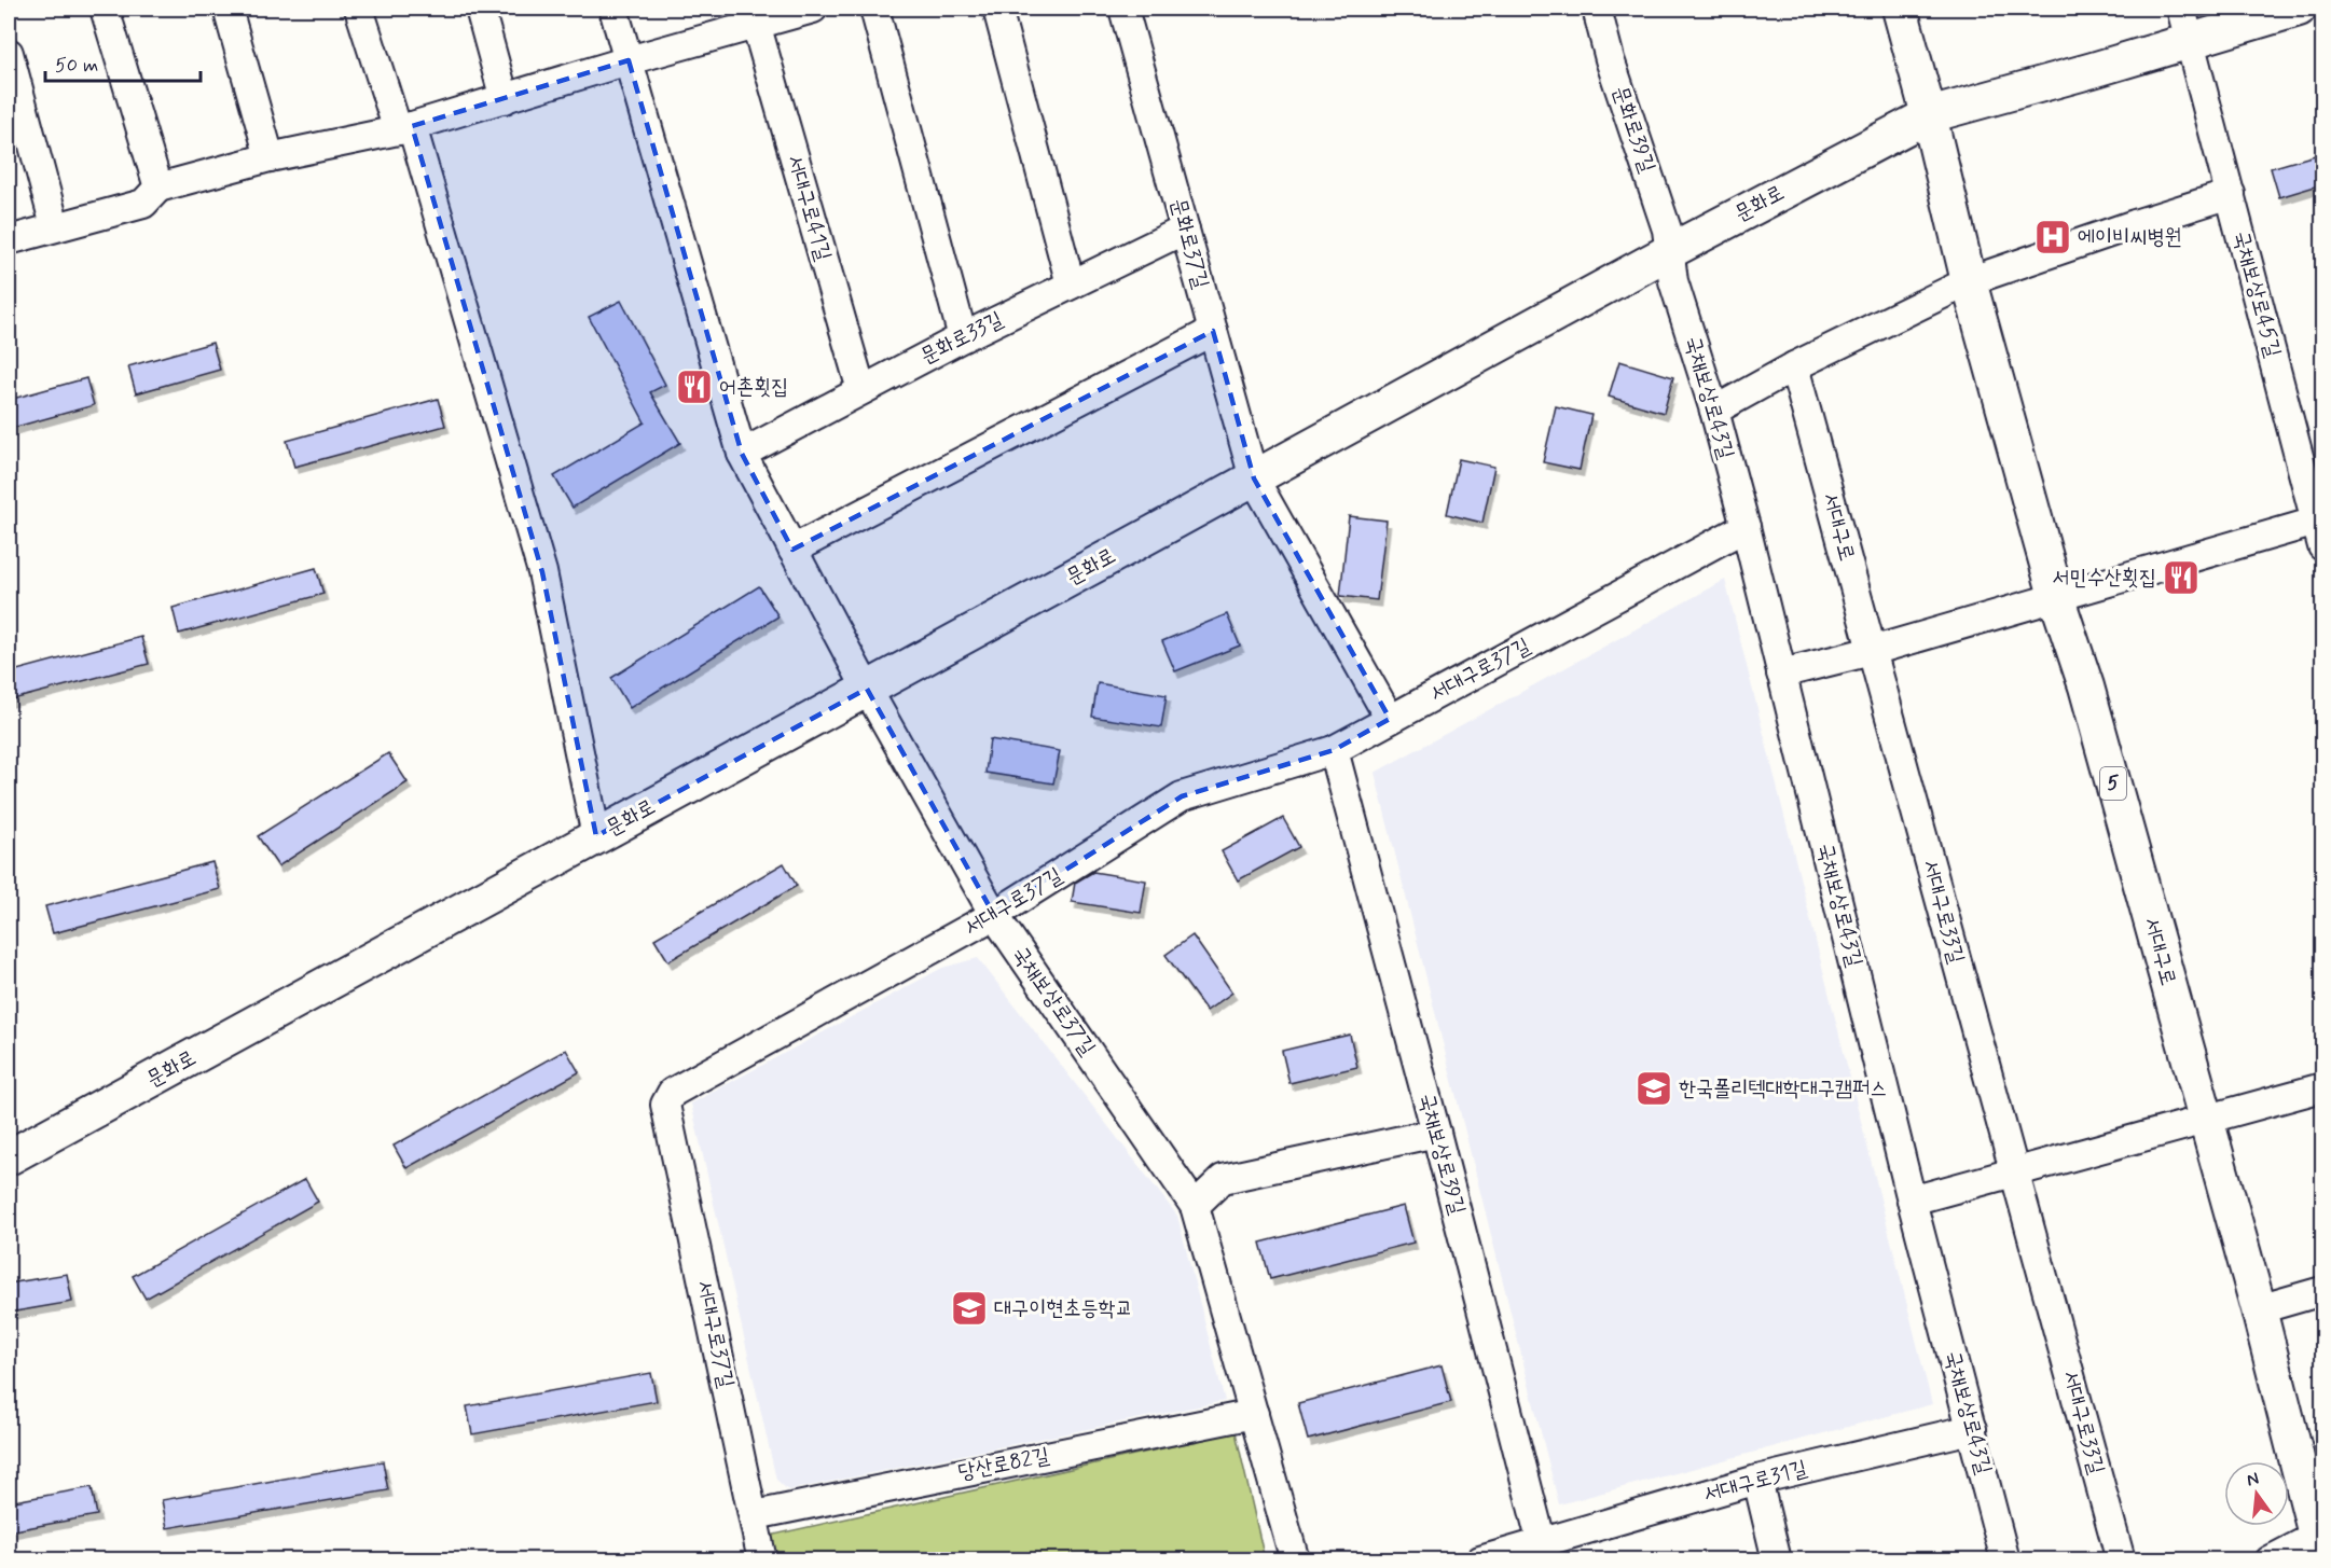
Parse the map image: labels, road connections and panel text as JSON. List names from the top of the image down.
{
  "streets": {
    "main road": ["문화로", "서대구로", "5"],
    "street": [
      "문화로39길",
      "서대구로41길",
      "문화로37길",
      "국채보상로45길",
      "문화로33길",
      "국채보상로43길",
      "서대구로37길",
      "서대구로33길",
      "국채보상로37길",
      "국채보상로39길",
      "당산로82길",
      "서대구로31길"
    ]
  },
  "crossings": [
    ["문화로39길", "문화로"],
    ["문화로39길", "국채보상로43길"],
    ["문화로", "문화로37길"],
    ["문화로", "국채보상로45길"],
    ["문화로", "국채보상로43길"],
    ["문화로", "서대구로"],
    ["문화로", "국채보상로37길"],
    ["서대구로41길", "문화로33길"],
    ["문화로37길", "문화로33길"],
    ["국채보상로43길", "서대구로37길"],
    ["국채보상로43길", "서대구로31길"],
    ["서대구로", "서대구로33길"],
    ["서대구로37길", "국채보상로37길"],
    ["서대구로37길", "국채보상로39길"],
    ["서대구로37길", "당산로82길"],
    ["국채보상로37길", "당산로82길"],
    ["국채보상로39길", "서대구로31길"]
  ],
  "places": {
    "hospital": ["에이비씨병원"],
    "restaurant": ["어촌횟집", "서민수산횟집"],
    "school or university": ["한국폴리텍대학대구캠퍼스", "대구이현초등학교"]
  },
  "scale_bar": "50 m",
  "north": "top"
}
